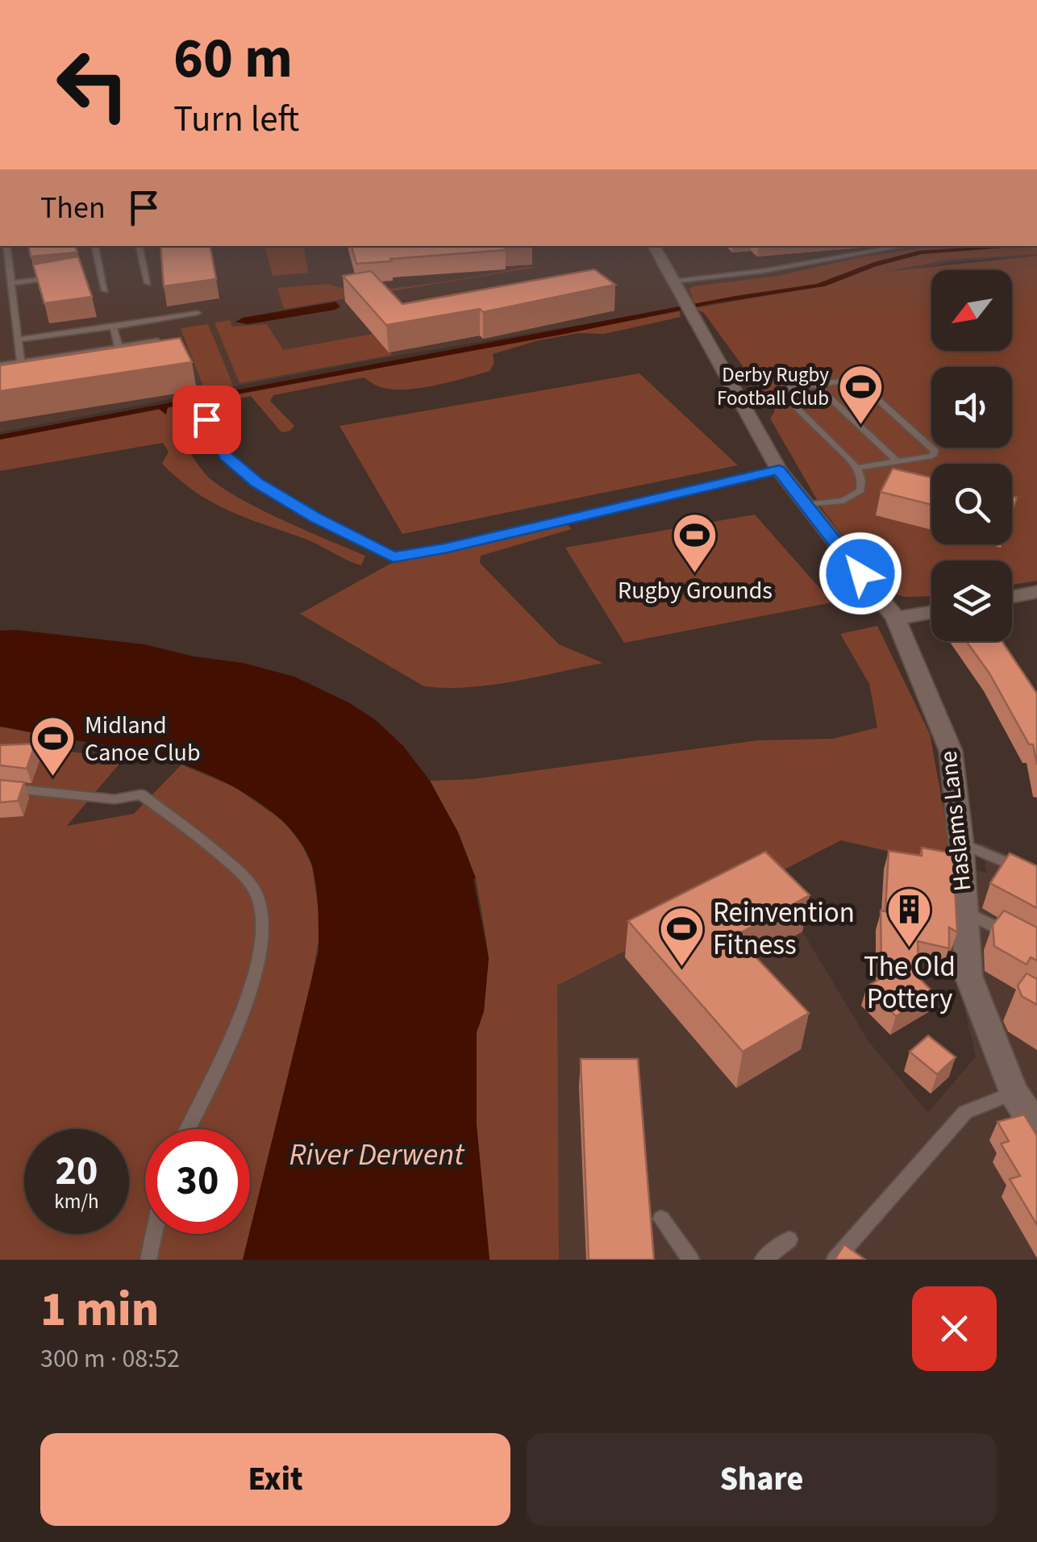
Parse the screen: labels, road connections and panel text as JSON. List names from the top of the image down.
{
  "streets": {
    "street": ["Haslams Lane"]
  },
  "water": ["River Derwent"],
  "places": {
    "sports": [
      "Derby Rugby Football Club",
      "Rugby Grounds",
      "Midland Canoe Club",
      "Reinvention Fitness"
    ],
    "building": ["The Old Pottery"]
  },
  "north": "bottom left",
  "page": {
    "turn": ["60 m", "Turn left"],
    "then": "Then",
    "speed": "20 km/h",
    "limit": "30",
    "heading": ["1 min", "300 m · 08:52"],
    "buttons": ["Exit", "Share"]
  }
}
